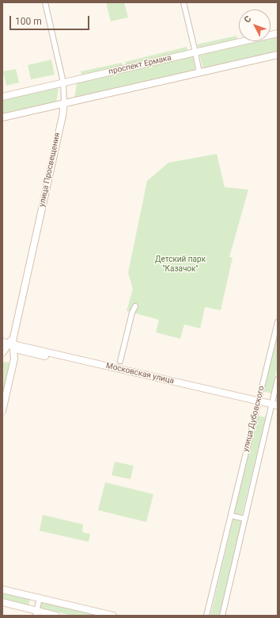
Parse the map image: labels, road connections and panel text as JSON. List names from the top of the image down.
{
  "streets": {
    "main road": ["проспект Ермака", "улица Просвещения", "Московская улица"],
    "street": ["улица Дубовского"]
  },
  "crossings": [
    ["проспект Ермака", "улица Просвещения"],
    ["улица Просвещения", "Московская улица"],
    ["Московская улица", "улица Дубовского"]
  ],
  "parks": ["Детский парк \"Казачок\""],
  "scale_bar": "100 m",
  "north": "top left"
}
